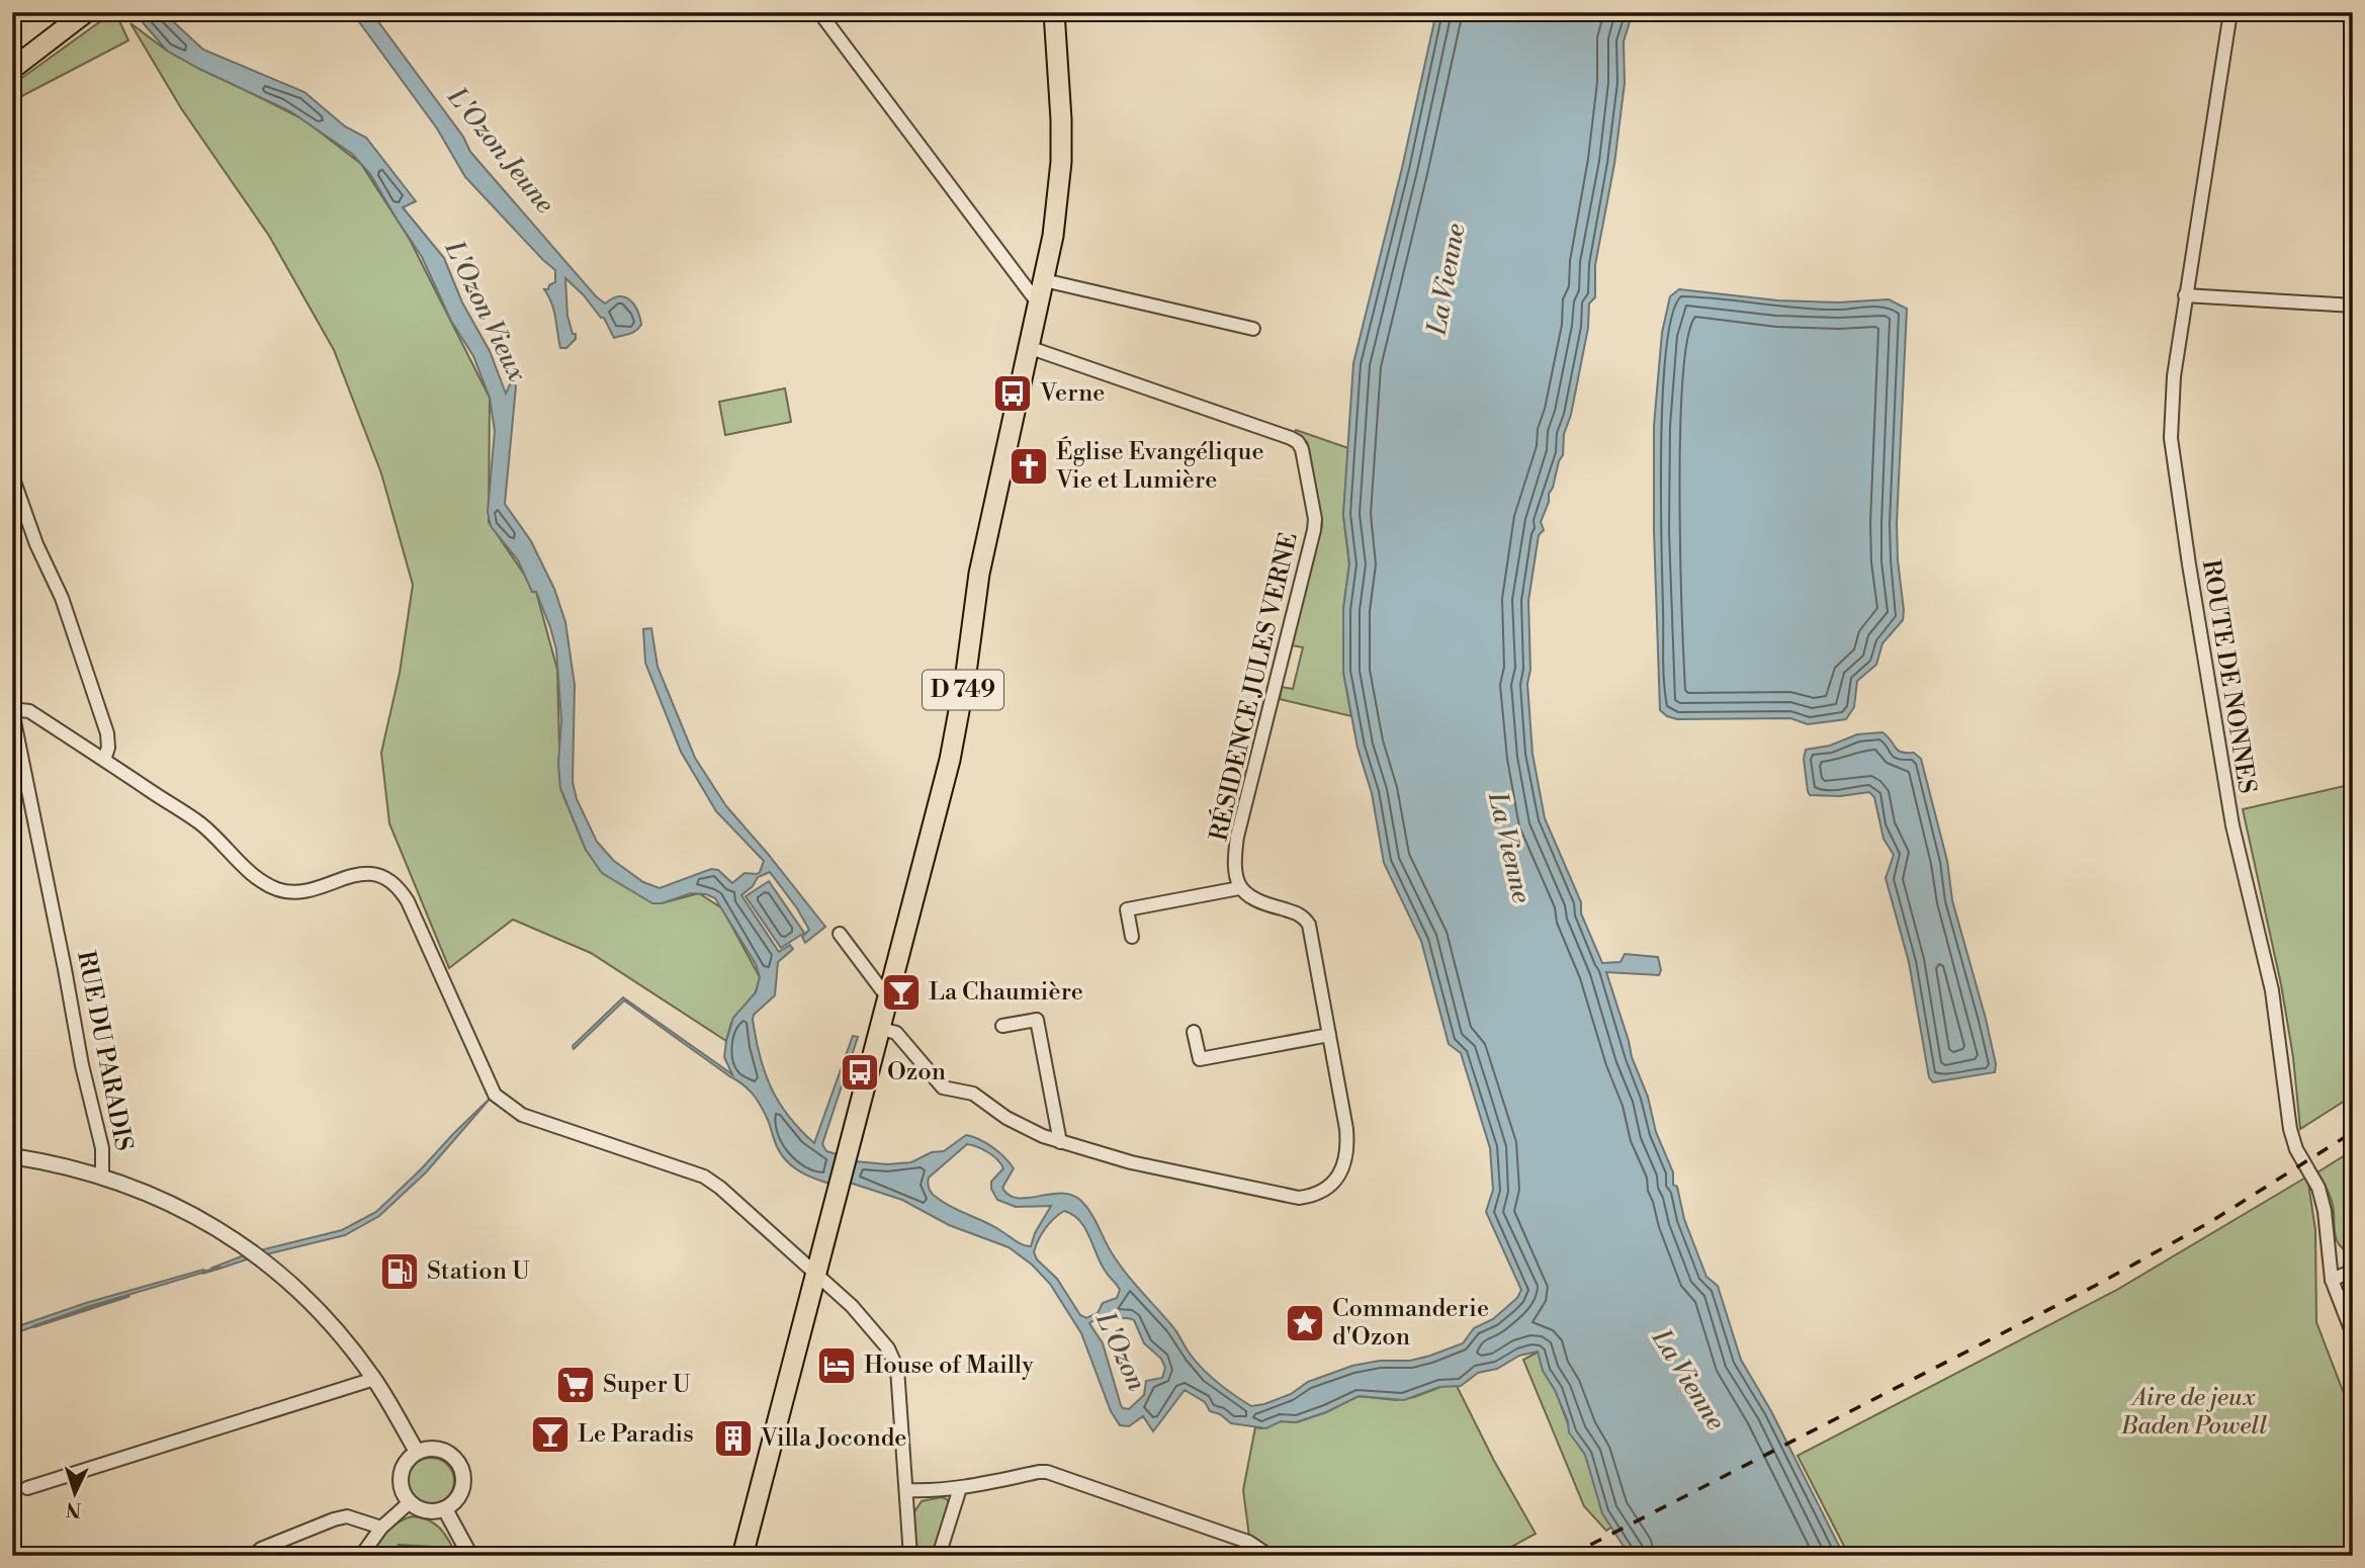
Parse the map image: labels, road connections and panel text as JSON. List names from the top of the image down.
{
  "streets": {
    "main road": ["D 749"],
    "street": ["ROUTE DE NONNES", "RÉSIDENCE JULES VERNE", "RUE DU PARADIS"]
  },
  "crossings": [
    ["RÉSIDENCE JULES VERNE", "D 749"]
  ],
  "water": [
    "L'Ozon Jeune",
    "La Vienne",
    "L'Ozon Vieux",
    "L'Ozon"
  ],
  "parks": ["Aire de jeux Baden Powell"],
  "places": {
    "bus stop": ["Verne", "Ozon"],
    "church": ["Église Evangélique Vie et Lumière"],
    "bar": ["La Chaumière", "Le Paradis"],
    "fuel station": ["Station U"],
    "place": ["Commanderie d'Ozon"],
    "hotel": ["House of Mailly"],
    "supermarket": ["Super U"],
    "building": ["Villa Joconde"]
  },
  "north": "bottom"
}
